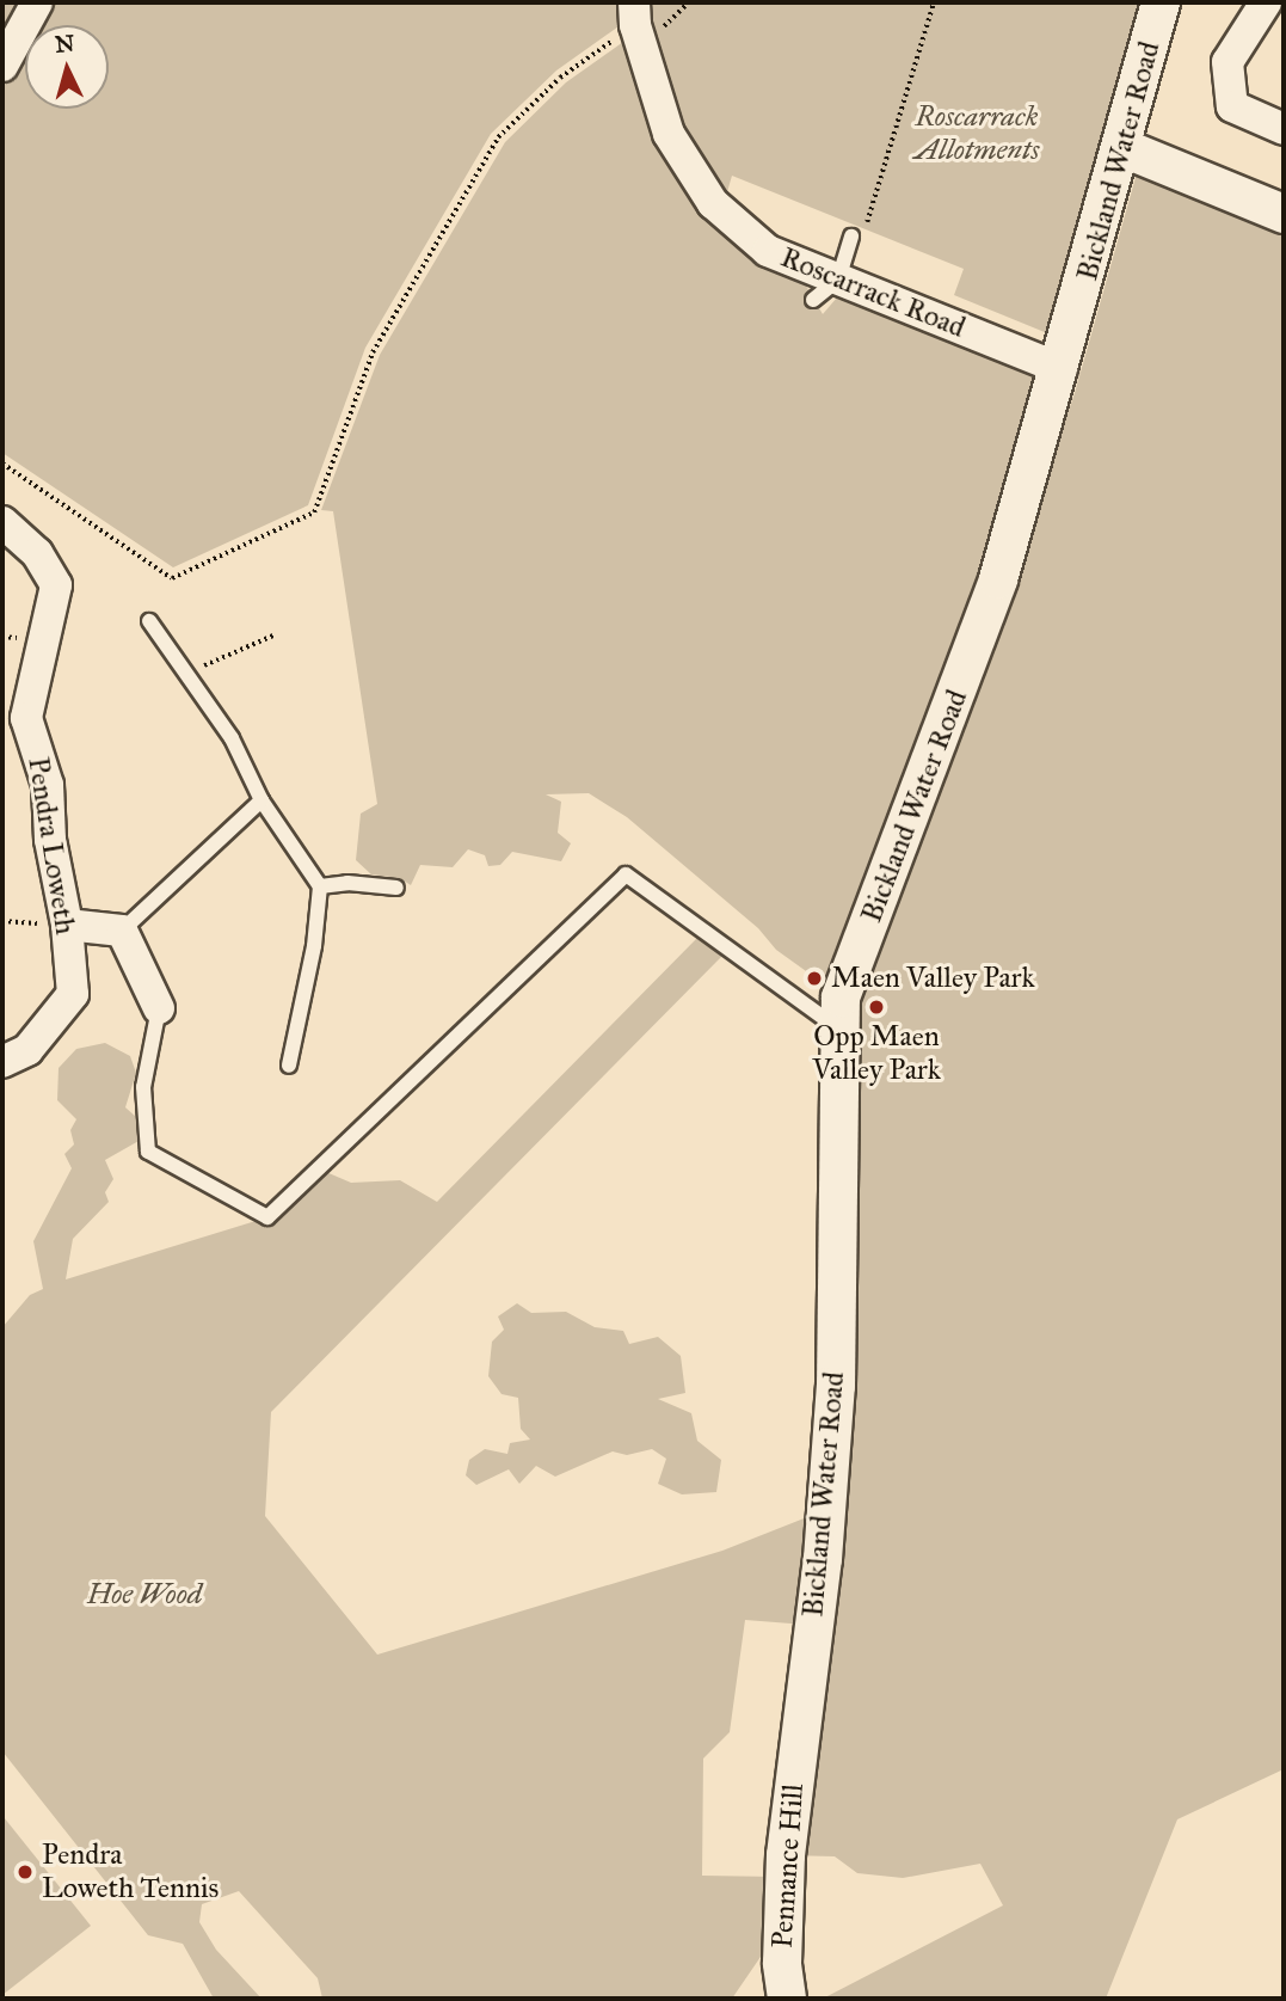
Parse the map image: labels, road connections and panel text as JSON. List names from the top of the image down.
{
  "streets": {
    "street": [
      "Bickland Water Road",
      "Roscarrack Road",
      "Pendra Loweth",
      "Pennance Hill"
    ]
  },
  "crossings": [
    ["Bickland Water Road", "Roscarrack Road"],
    ["Bickland Water Road", "Pennance Hill"]
  ],
  "parks": ["Roscarrack Allotments", "Hoe Wood"],
  "places": ["Maen Valley Park", "Opp Maen Valley Park", "Pendra Loweth Tennis"],
  "north": "top"
}
